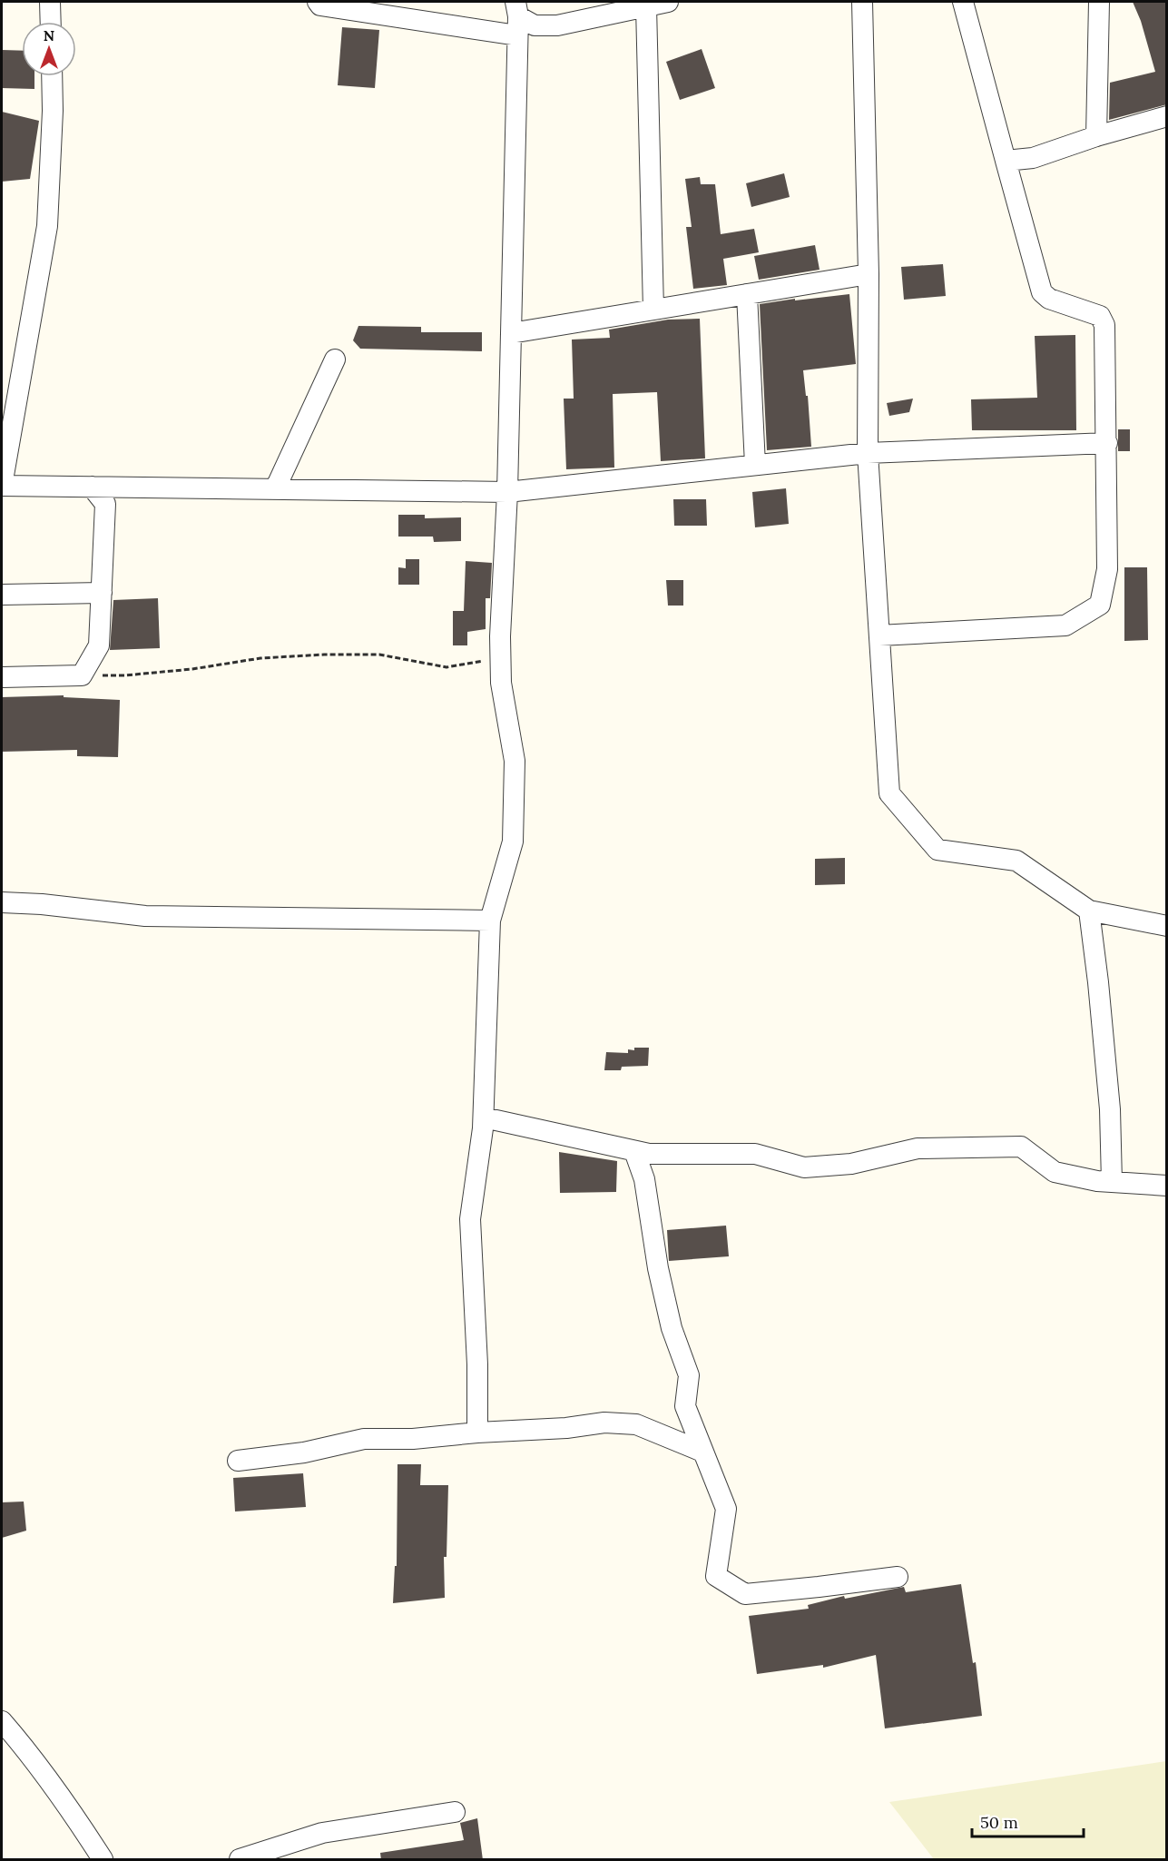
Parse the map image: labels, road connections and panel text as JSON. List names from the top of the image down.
{
  "scale_bar": "50 m",
  "north": "top"
}
